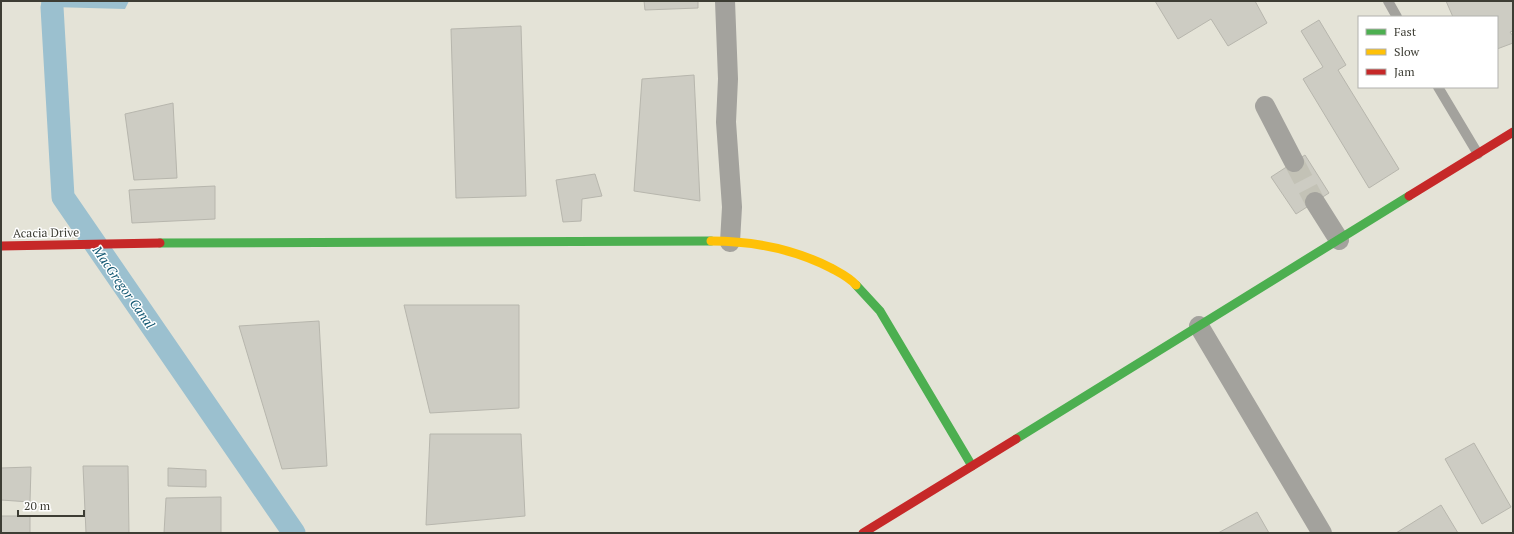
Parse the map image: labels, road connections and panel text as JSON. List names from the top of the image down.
{
  "streets": {
    "street": ["Acacia Drive"]
  },
  "water": ["MacGregor Canal"],
  "legend": ["Fast", "Slow", "Jam"],
  "scale_bar": "20 m"
}
